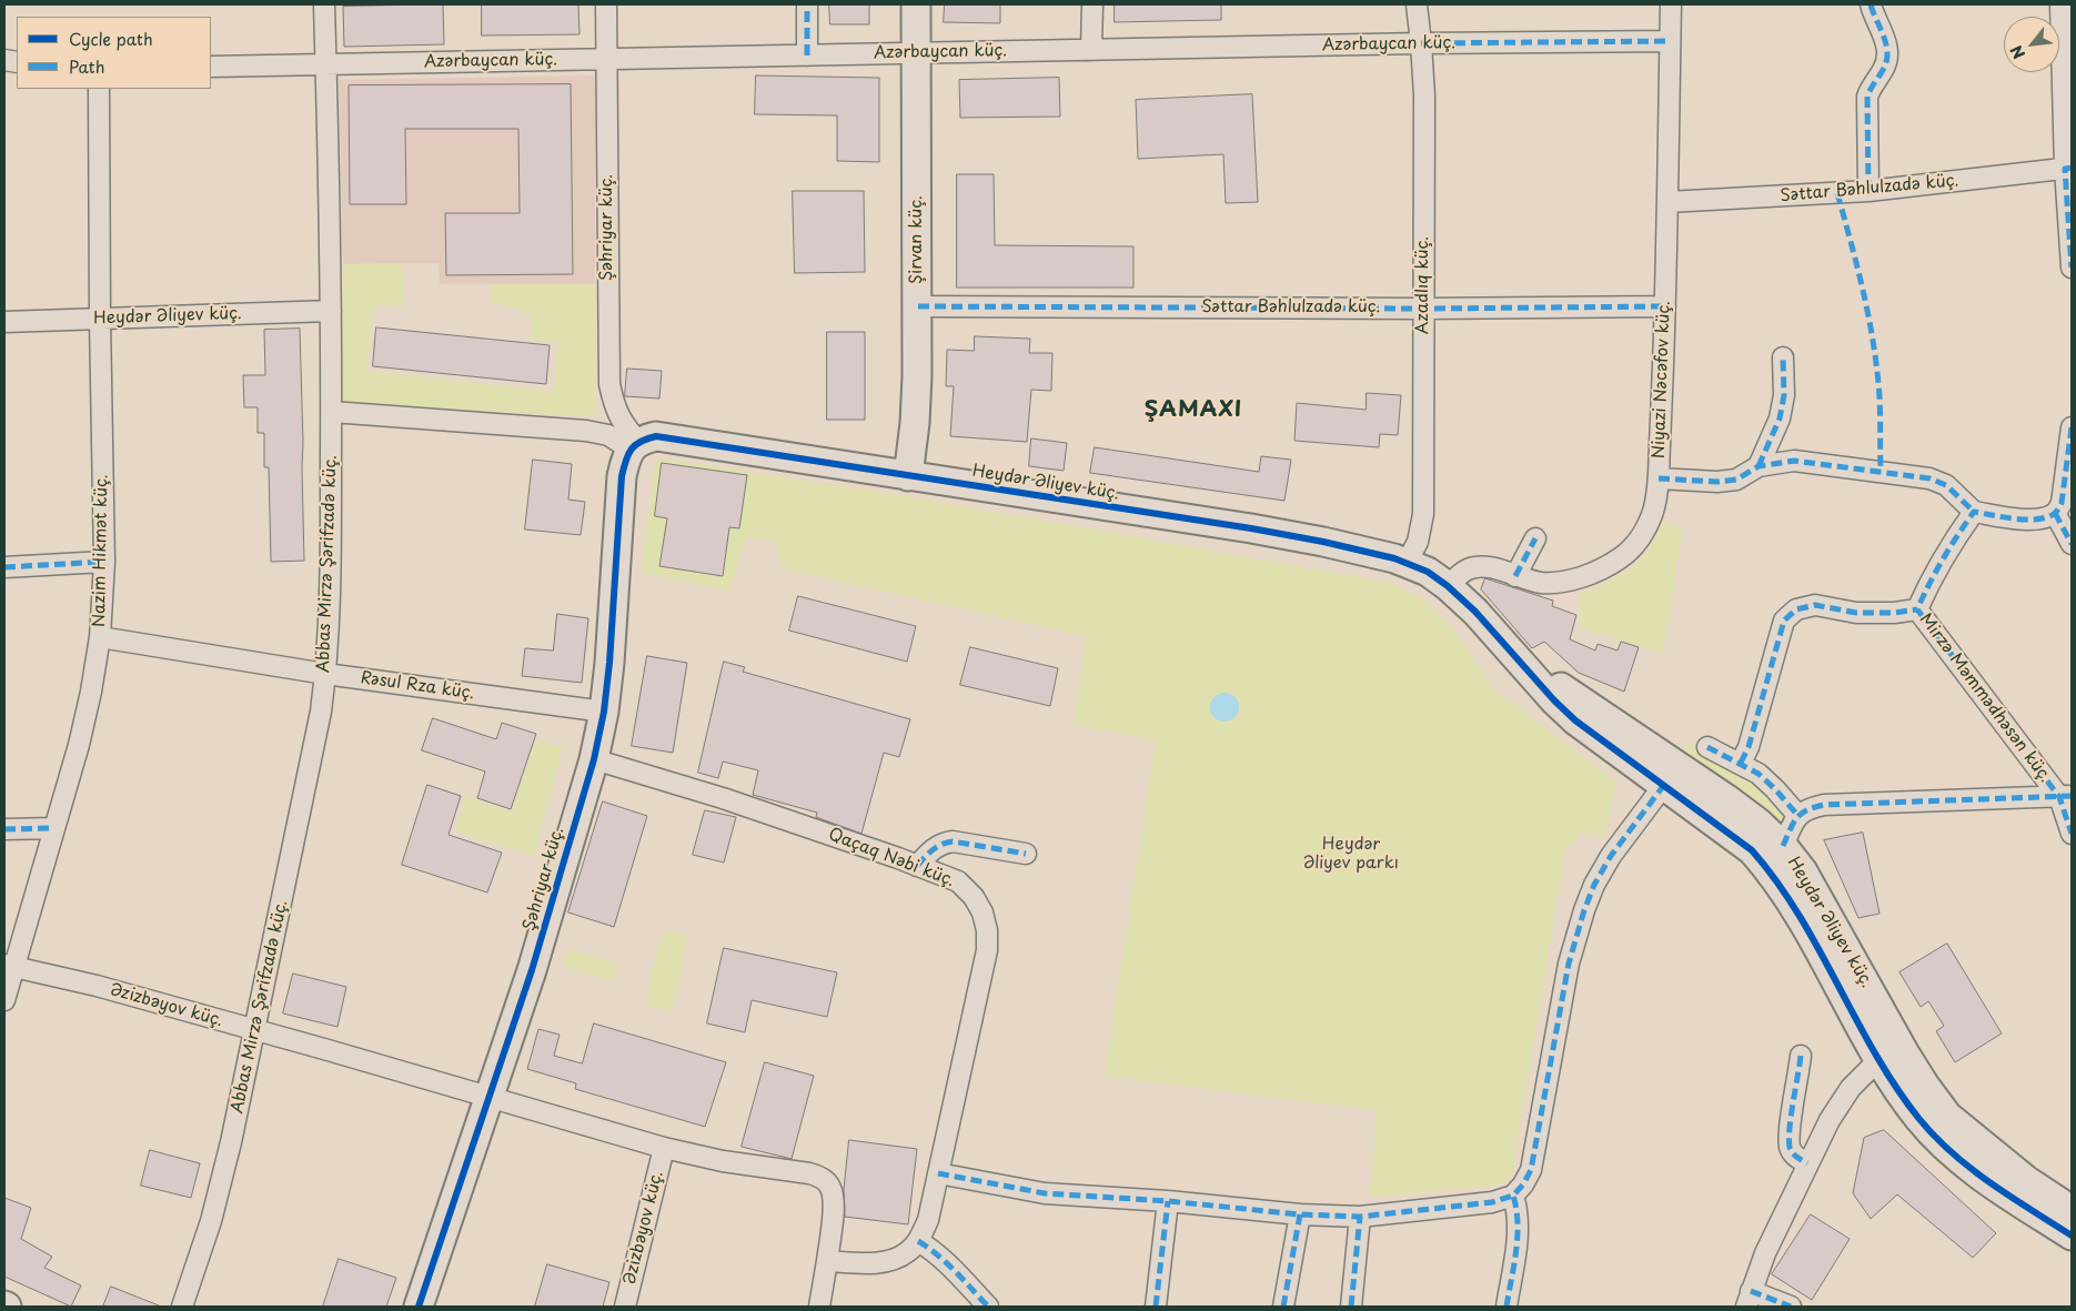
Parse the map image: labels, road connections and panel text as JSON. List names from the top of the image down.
{
  "streets": {
    "street": [
      "Azərbaycan küç.",
      "Səttar Bəhlulzadə küç.",
      "Şəhriyar küç.",
      "Şirvan küç.",
      "Azadlıq küç.",
      "Heydər Əliyev küç.",
      "Niyazi Nəcəfov küç.",
      "Nazim Hikmət küç.",
      "Abbas Mirzə Şərifzadə küç.",
      "Rəsul Rza küç.",
      "Mirzə Məmmədhəsən küç.",
      "Qaçaq Nəbi küç.",
      "Əzizbəyov küç."
    ]
  },
  "crossings": [
    ["Azərbaycan küç.", "Şəhriyar küç."],
    ["Azərbaycan küç.", "Şirvan küç."],
    ["Azərbaycan küç.", "Azadlıq küç."],
    ["Azərbaycan küç.", "Niyazi Nəcəfov küç."],
    ["Azərbaycan küç.", "Abbas Mirzə Şərifzadə küç."],
    ["Səttar Bəhlulzadə küç.", "Şirvan küç."],
    ["Səttar Bəhlulzadə küç.", "Azadlıq küç."],
    ["Səttar Bəhlulzadə küç.", "Niyazi Nəcəfov küç."],
    ["Şəhriyar küç.", "Heydər Əliyev küç."],
    ["Şəhriyar küç.", "Rəsul Rza küç."],
    ["Şəhriyar küç.", "Qaçaq Nəbi küç."],
    ["Şəhriyar küç.", "Əzizbəyov küç."],
    ["Şirvan küç.", "Heydər Əliyev küç."],
    ["Azadlıq küç.", "Heydər Əliyev küç."],
    ["Heydər Əliyev küç.", "Niyazi Nəcəfov küç."],
    ["Heydər Əliyev küç.", "Nazim Hikmət küç."],
    ["Heydər Əliyev küç.", "Abbas Mirzə Şərifzadə küç."],
    ["Nazim Hikmət küç.", "Rəsul Rza küç."],
    ["Nazim Hikmət küç.", "Əzizbəyov küç."],
    ["Abbas Mirzə Şərifzadə küç.", "Rəsul Rza küç."],
    ["Abbas Mirzə Şərifzadə küç.", "Əzizbəyov küç."],
    ["Qaçaq Nəbi küç.", "Əzizbəyov küç."]
  ],
  "districts": ["ŞAMAXI"],
  "parks": ["Heydər Əliyev parkı"],
  "legend": ["Cycle path", "Path"],
  "north": "bottom left"
}
